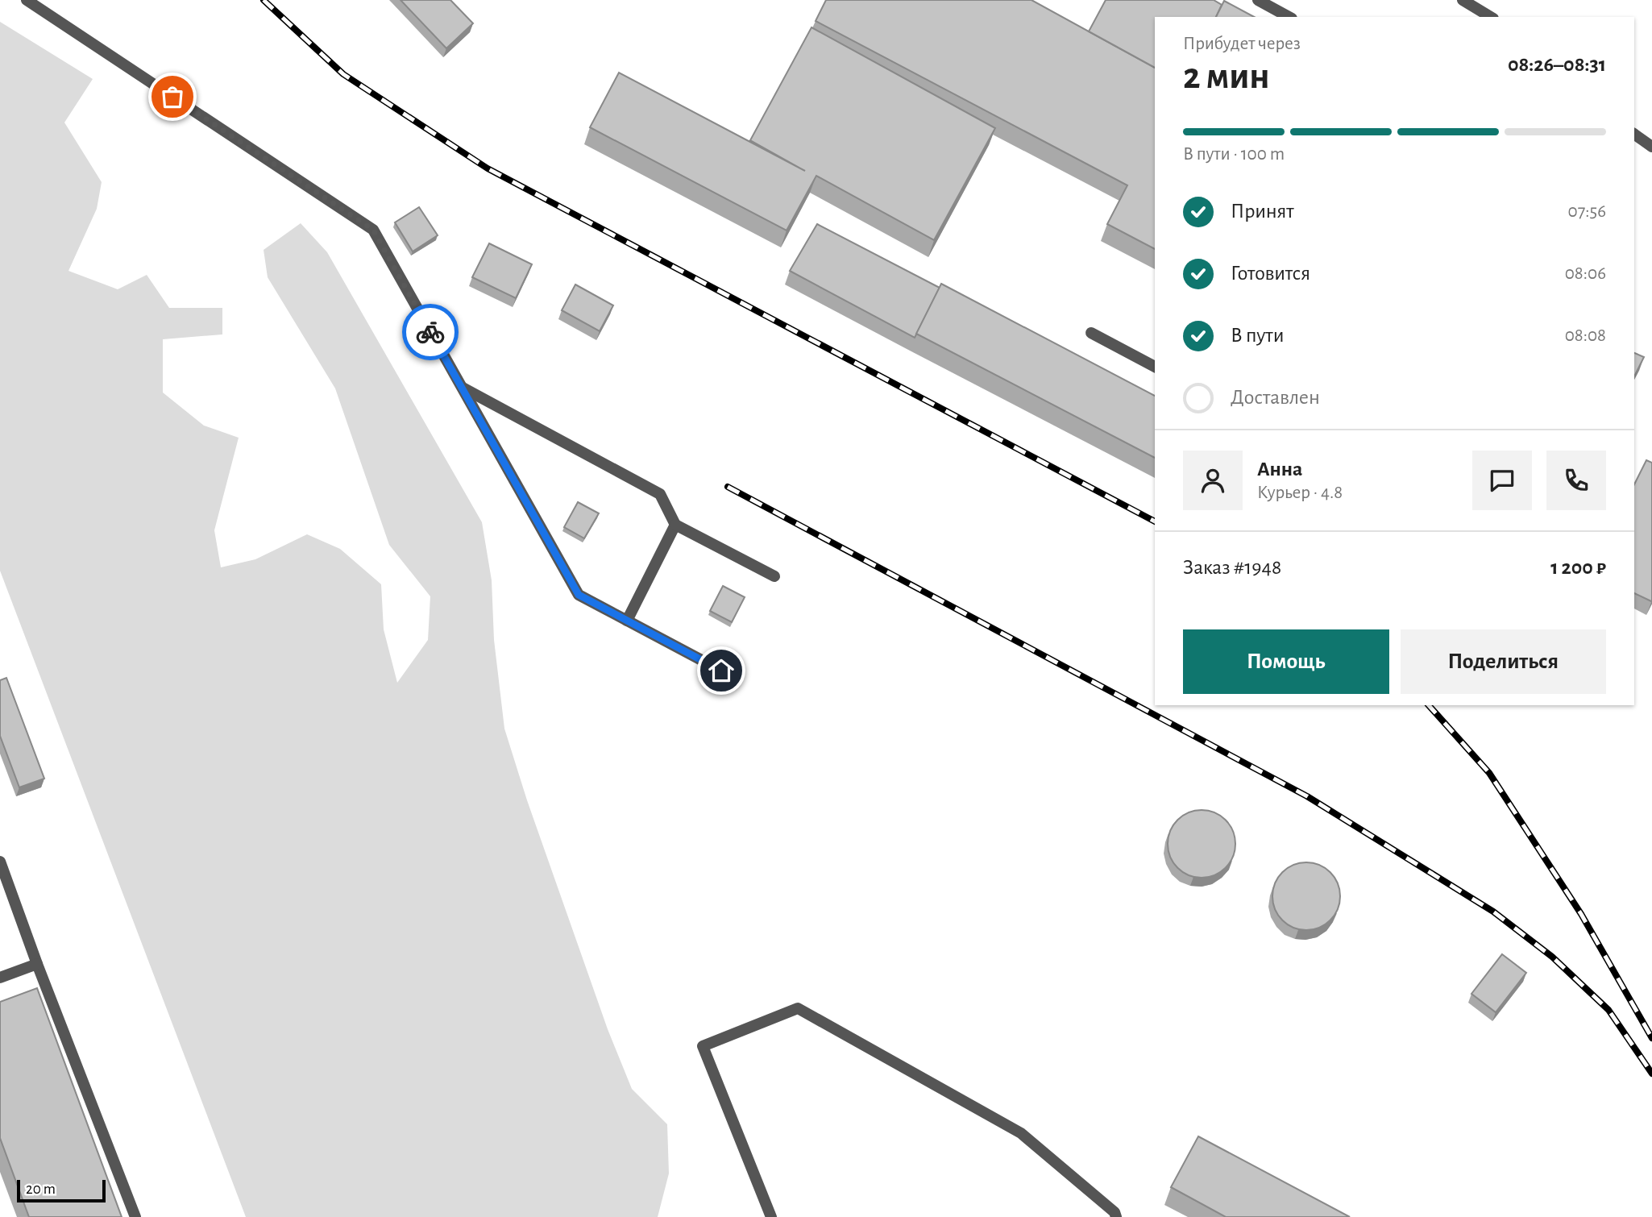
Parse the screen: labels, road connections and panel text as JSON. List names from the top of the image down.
{
  "scale_bar": "20 m",
  "page": {
    "heading": ["2 мин", "Прибудет через", "08:26–08:31"],
    "panel": [
      "Анна",
      "Курьер · 4.8",
      "Заказ #1948",
      "1 200 ₽"
    ],
    "bar": "В пути · 100 m",
    "list": [
      ["Принят", "07:56"],
      ["Готовится", "08:06"],
      ["В пути", "08:08"],
      "Доставлен"
    ],
    "buttons": ["Помощь", "Поделиться"],
    "scale": "20 m"
  }
}
